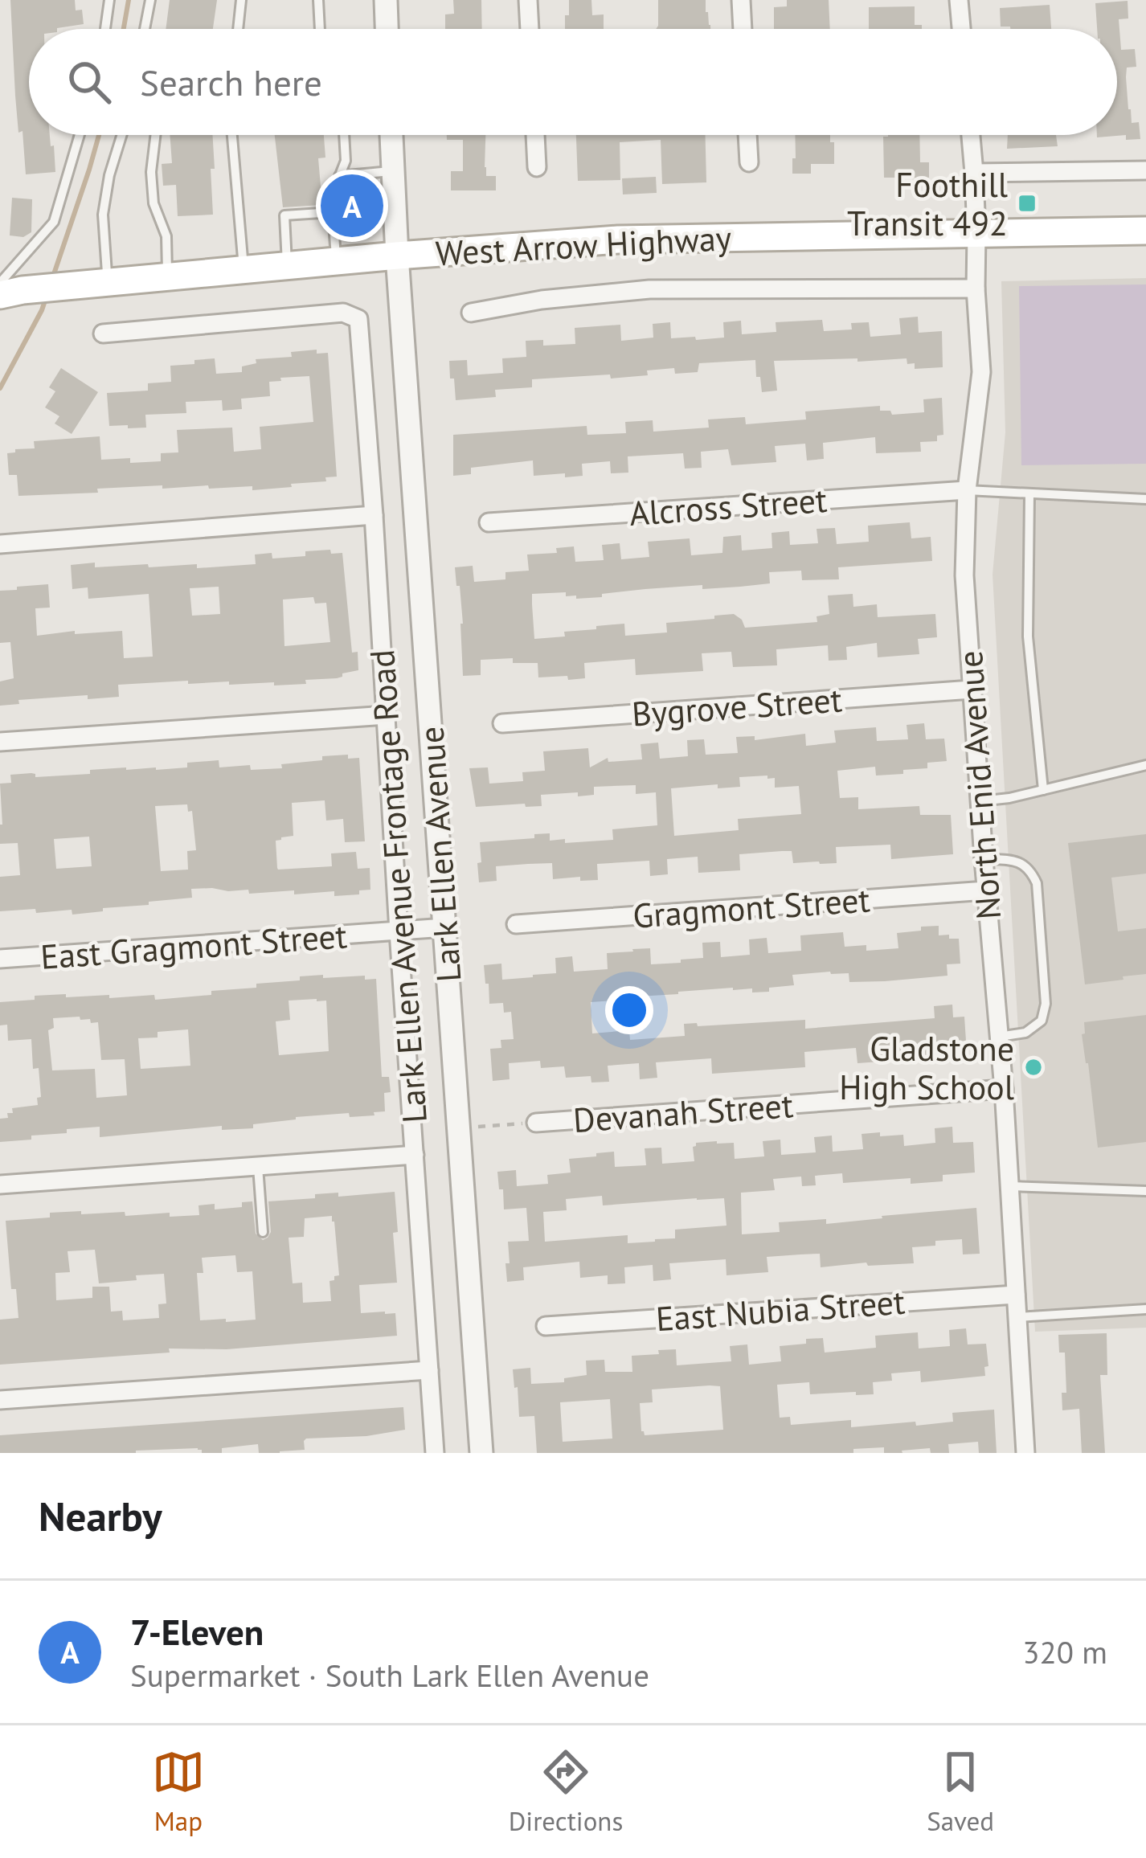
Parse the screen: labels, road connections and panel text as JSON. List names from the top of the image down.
{
  "streets": {
    "main road": ["West Arrow Highway"],
    "street": [
      "Alcross Street",
      "Bygrove Street",
      "North Enid Avenue",
      "Lark Ellen Avenue",
      "Lark Ellen Avenue Frontage Road",
      "Gragmont Street",
      "East Gragmont Street",
      "Devanah Street",
      "East Nubia Street"
    ]
  },
  "crossings": [
    ["West Arrow Highway", "North Enid Avenue"],
    ["West Arrow Highway", "Lark Ellen Avenue"],
    ["Alcross Street", "North Enid Avenue"],
    ["Bygrove Street", "North Enid Avenue"],
    ["North Enid Avenue", "Gragmont Street"],
    ["North Enid Avenue", "Devanah Street"],
    ["North Enid Avenue", "East Nubia Street"],
    ["Lark Ellen Avenue", "East Gragmont Street"],
    ["Lark Ellen Avenue Frontage Road", "East Gragmont Street"]
  ],
  "places": {
    "transit": ["Foothill Transit 492"],
    "other": ["Gladstone High School"]
  },
  "page": {
    "search": "Search here",
    "pins": "A",
    "heading": "Nearby",
    "list": [
      {
        "mark": "A",
        "name": "7-Eleven",
        "note": "Supermarket · South Lark Ellen Avenue",
        "value": "320 m"
      }
    ],
    "nav": ["Map", "Directions", "Saved"]
  }
}
